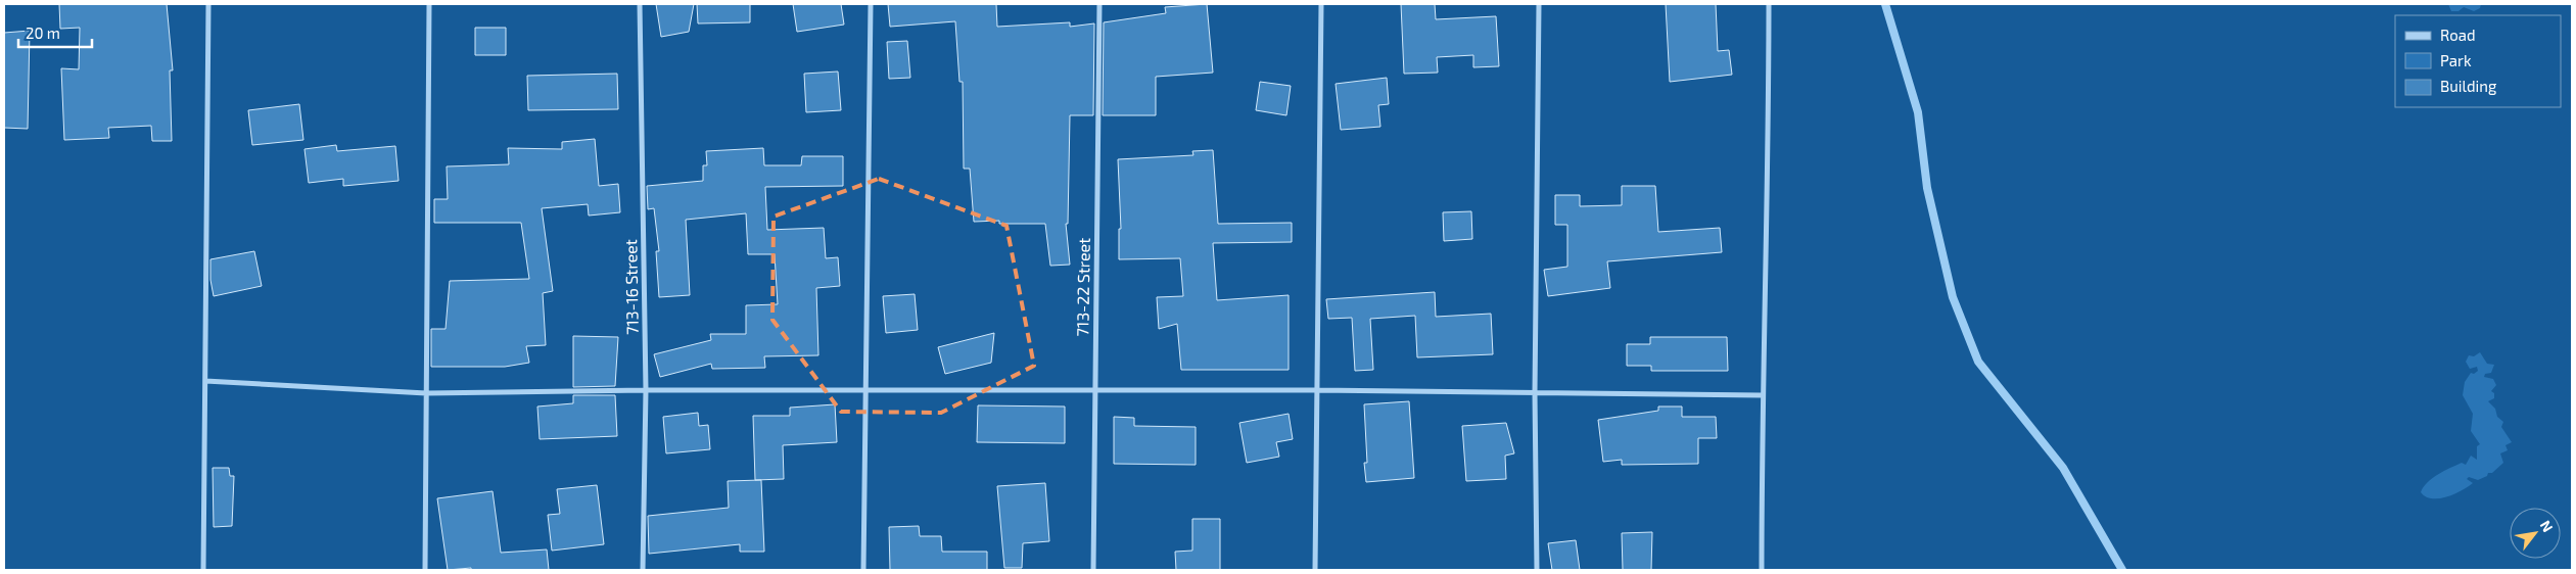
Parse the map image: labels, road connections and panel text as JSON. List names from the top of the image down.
{
  "streets": {
    "street": ["713-16 Street", "713-22 Street"]
  },
  "legend": ["Road", "Park", "Building"],
  "scale_bar": "20 m",
  "north": "top right"
}
